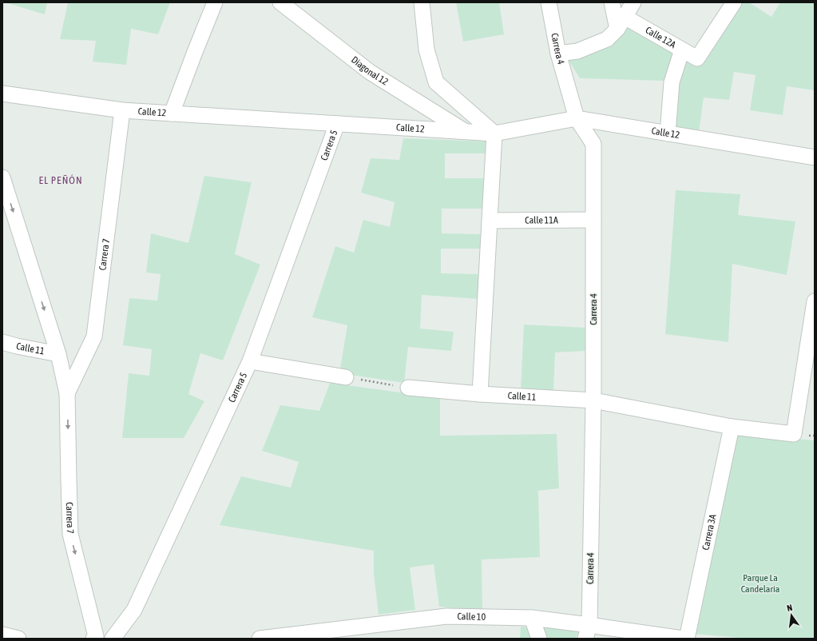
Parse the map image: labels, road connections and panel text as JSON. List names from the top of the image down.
{
  "streets": {
    "street": [
      "Calle 12A",
      "Carrera 4",
      "Diagonal 12",
      "Calle 12",
      "Carrera 5",
      "Calle 11A",
      "Carrera 7",
      "Calle 11",
      "Carrera 3A",
      "Calle 10"
    ]
  },
  "crossings": [
    ["Carrera 4", "Calle 12"],
    ["Carrera 4", "Calle 11A"],
    ["Carrera 4", "Calle 11"],
    ["Carrera 4", "Calle 10"],
    ["Diagonal 12", "Calle 12"],
    ["Calle 12", "Carrera 5"],
    ["Calle 12", "Carrera 7"],
    ["Carrera 7", "Calle 11"],
    ["Calle 11", "Carrera 3A"]
  ],
  "districts": ["EL PEÑÓN"],
  "parks": ["Parque La Candelaria"],
  "north": "top"
}
